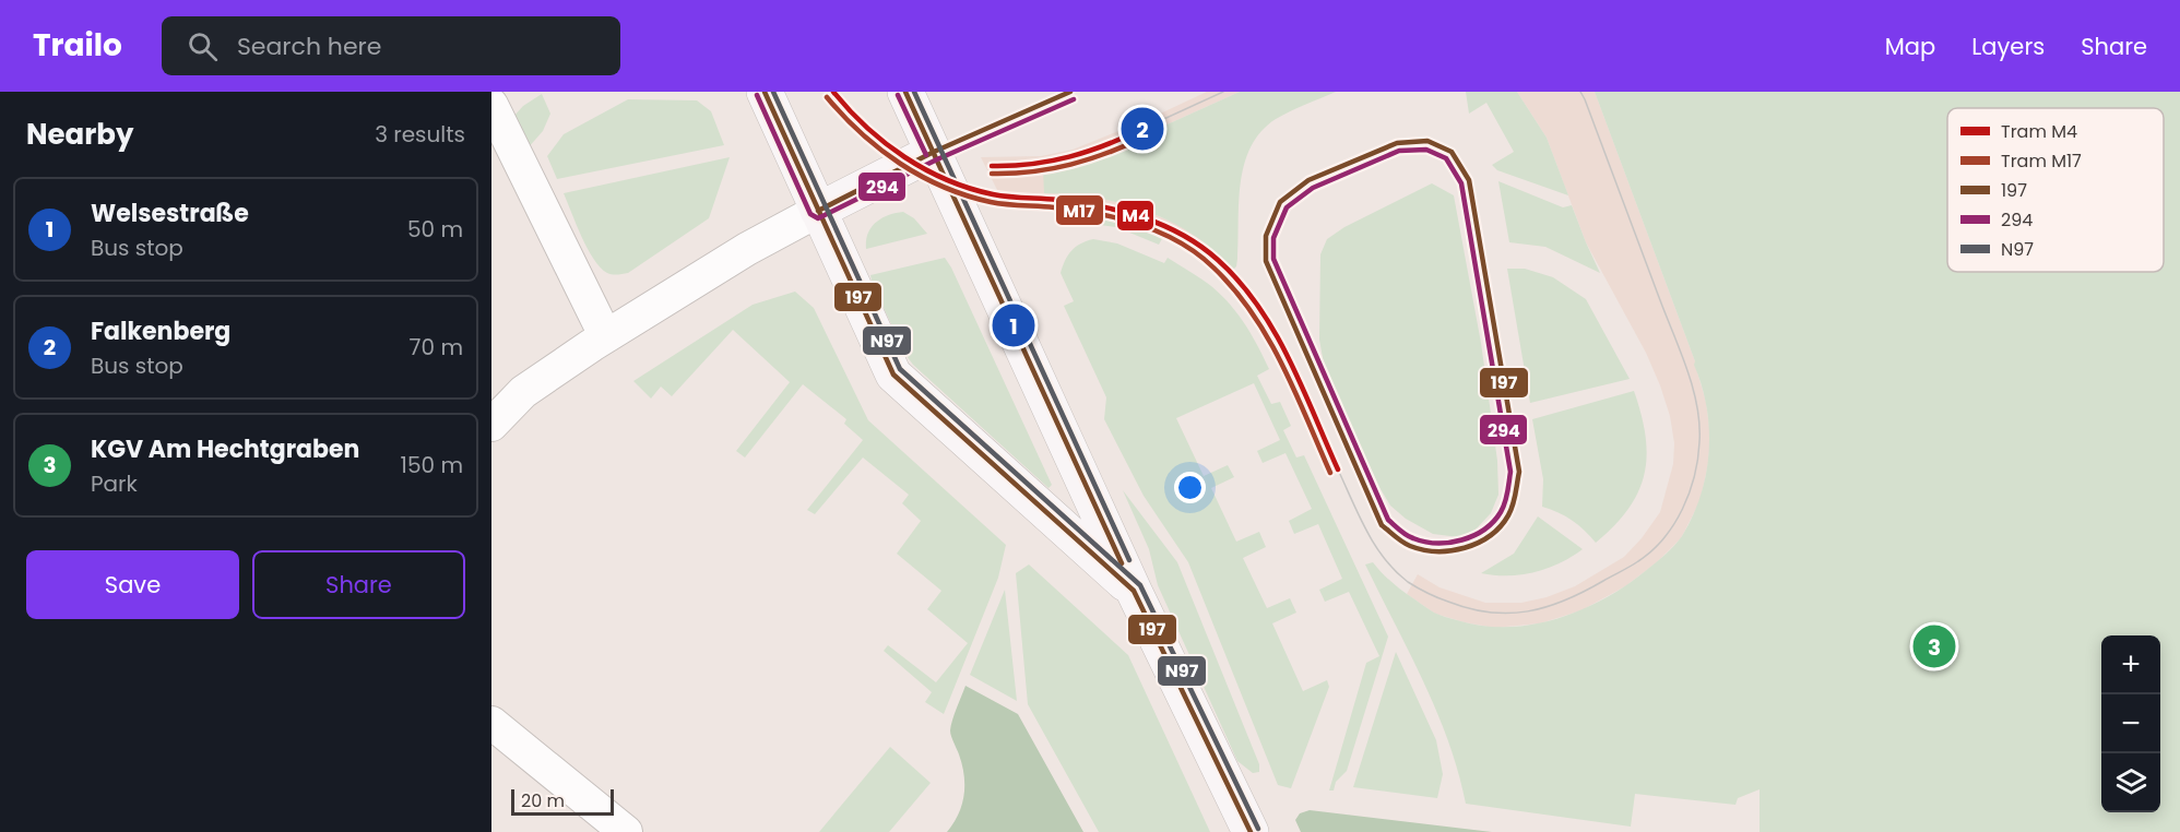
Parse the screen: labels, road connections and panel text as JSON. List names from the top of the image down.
{
  "lines": [
    "tram line M4",
    "transit line 197",
    "transit line N97",
    "transit line 294",
    "tram line M17"
  ],
  "legend": [
    "Tram M4",
    "Tram M17",
    "197",
    "294",
    "N97"
  ],
  "scale_bar": "20 m",
  "page": {
    "header": "Trailo",
    "search": "Search here",
    "nav": ["Map", "Layers", "Share"],
    "heading": ["Nearby", "3 results"],
    "pins": ["2", "1", "3"],
    "list": [
      {
        "mark": "1",
        "name": "Welsestraße",
        "note": "Bus stop",
        "value": "50 m"
      },
      {
        "mark": "2",
        "name": "Falkenberg",
        "note": "Bus stop",
        "value": "70 m"
      },
      {
        "mark": "3",
        "name": "KGV Am Hechtgraben",
        "note": "Park",
        "value": "150 m"
      }
    ],
    "buttons": ["Save", "Share"],
    "map_buttons": ["+", "−"],
    "scale": "20 m"
  }
}
